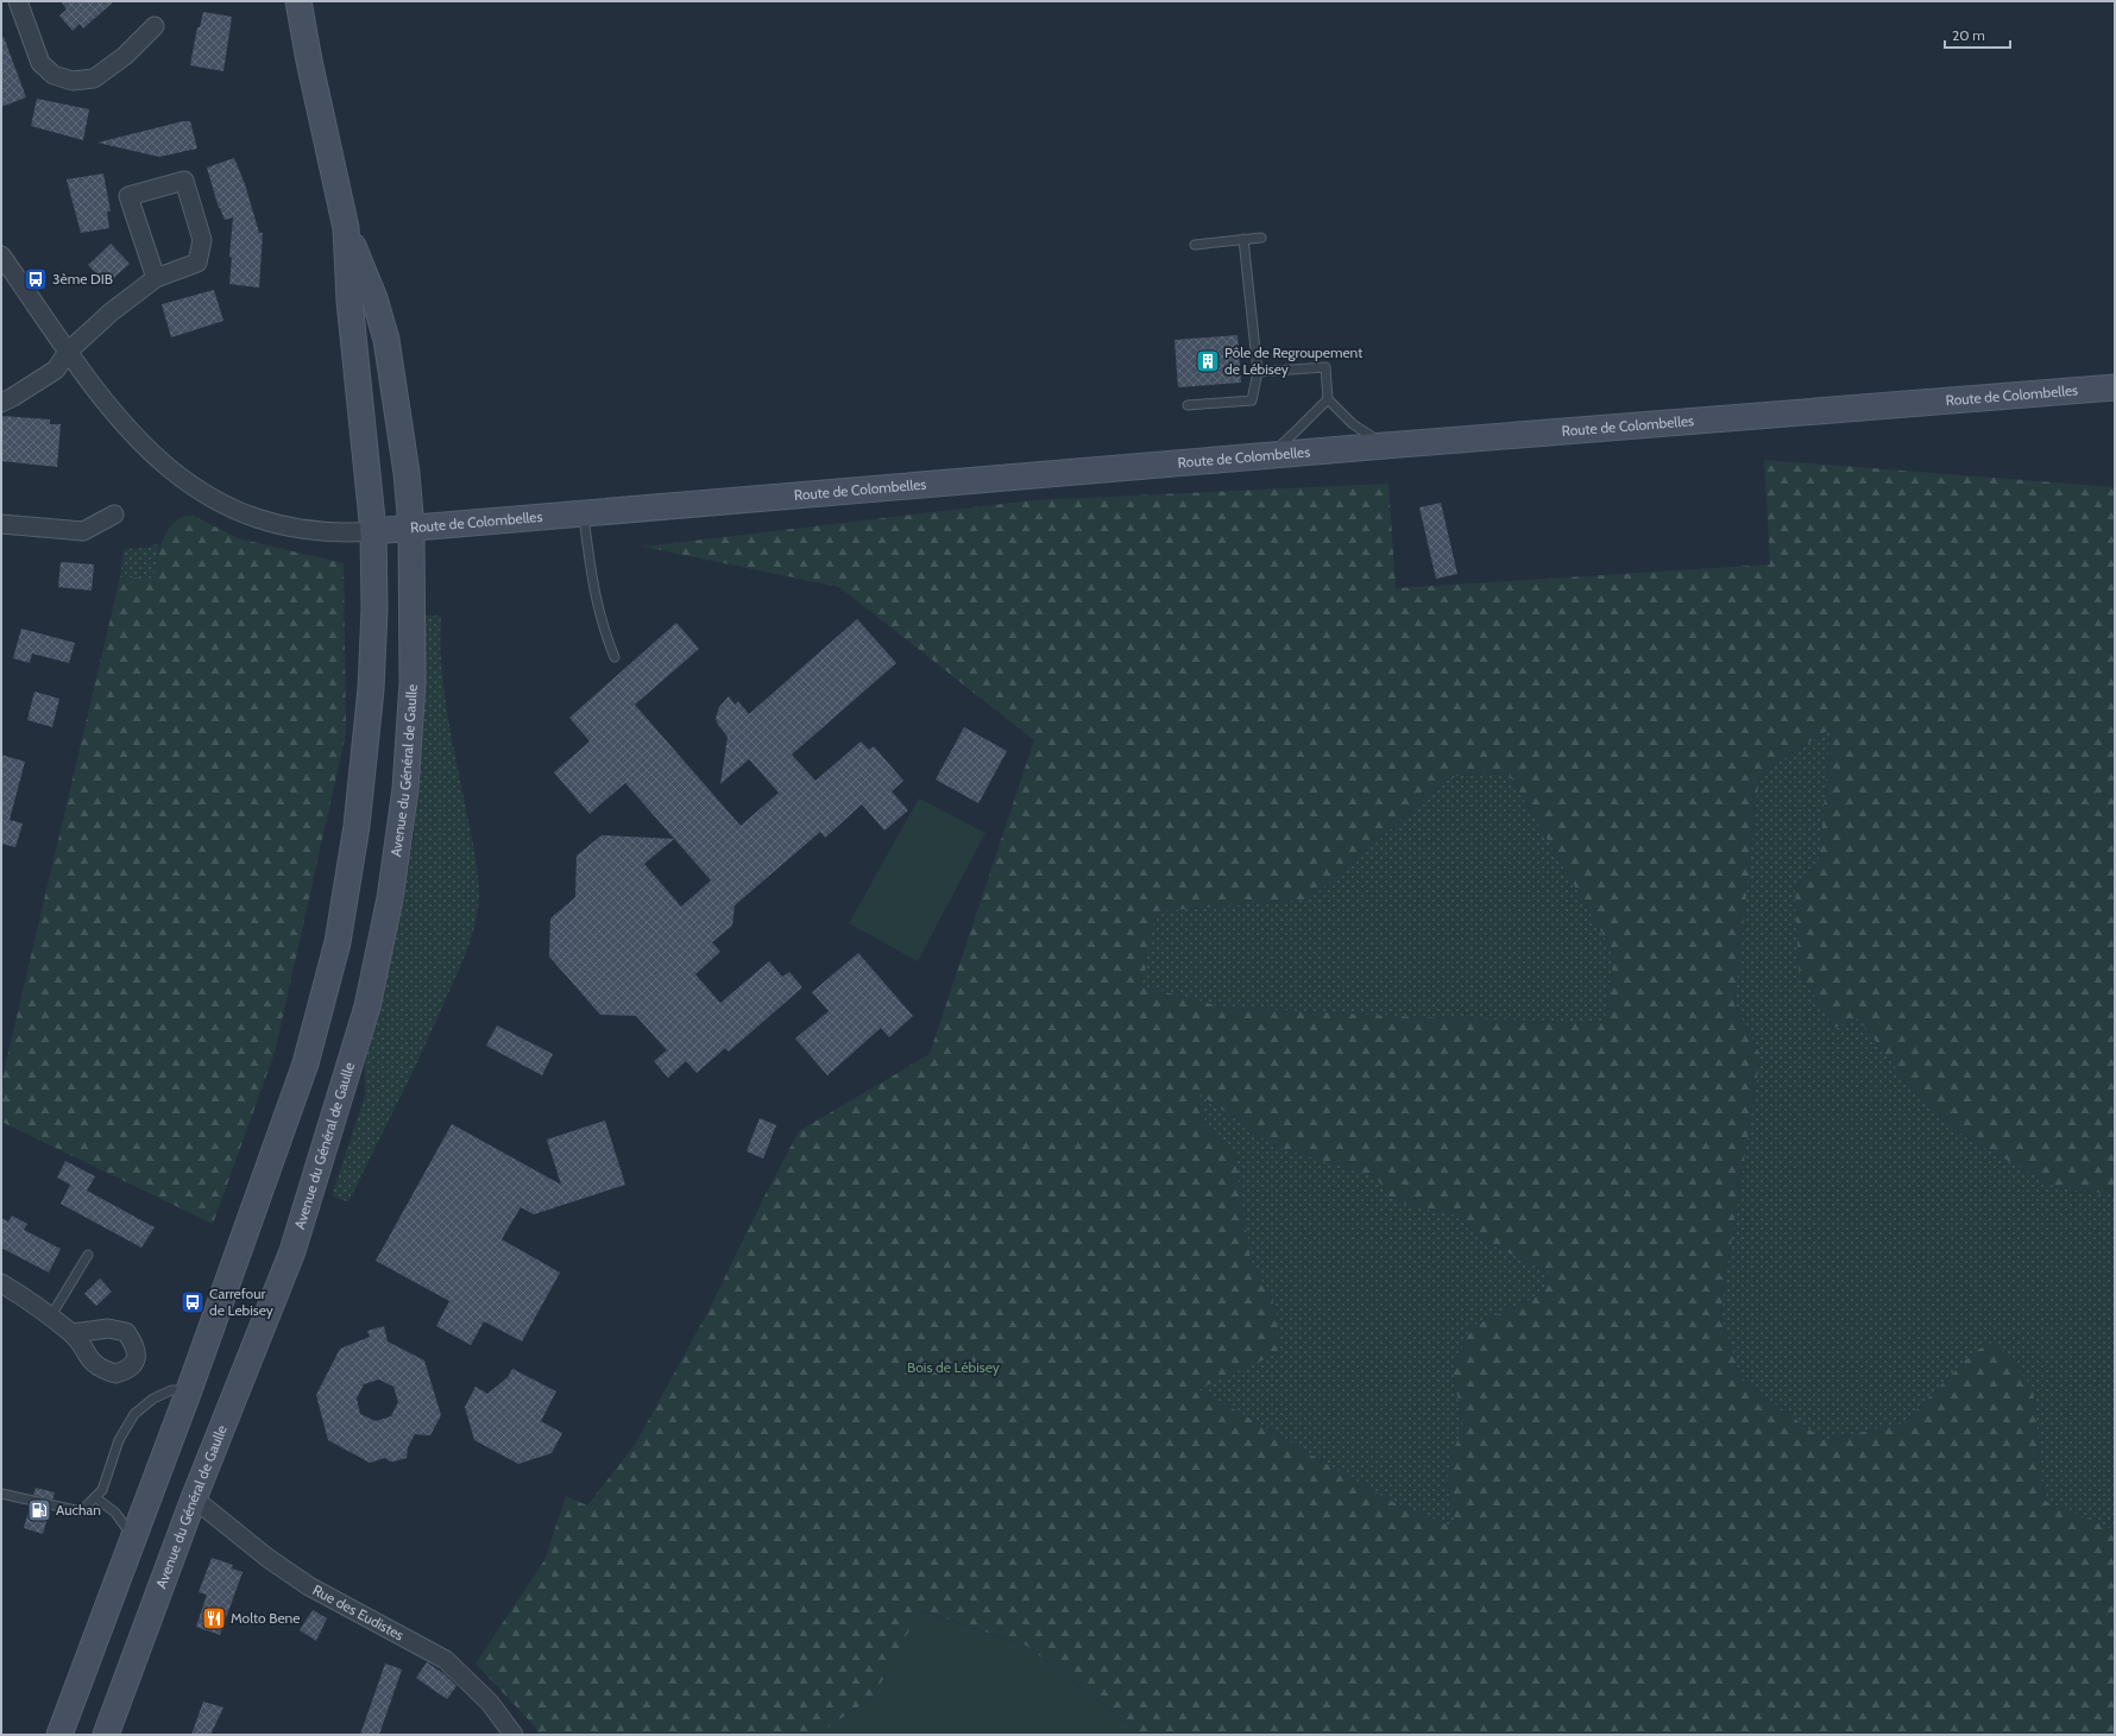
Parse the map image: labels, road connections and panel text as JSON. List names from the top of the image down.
{
  "streets": {
    "main road": ["Route de Colombelles", "Avenue du Général de Gaulle"],
    "street": ["Rue des Eudistes"]
  },
  "crossings": [
    ["Route de Colombelles", "Avenue du Général de Gaulle"],
    ["Avenue du Général de Gaulle", "Rue des Eudistes"]
  ],
  "parks": ["Bois de Lébisey"],
  "places": {
    "bus stop": ["3ème DIB", "Carrefour de Lebisey"],
    "building": ["Pôle de Regroupement de Lébisey"],
    "fuel station": ["Auchan"],
    "restaurant": ["Molto Bene"]
  },
  "scale_bar": "20 m"
}
